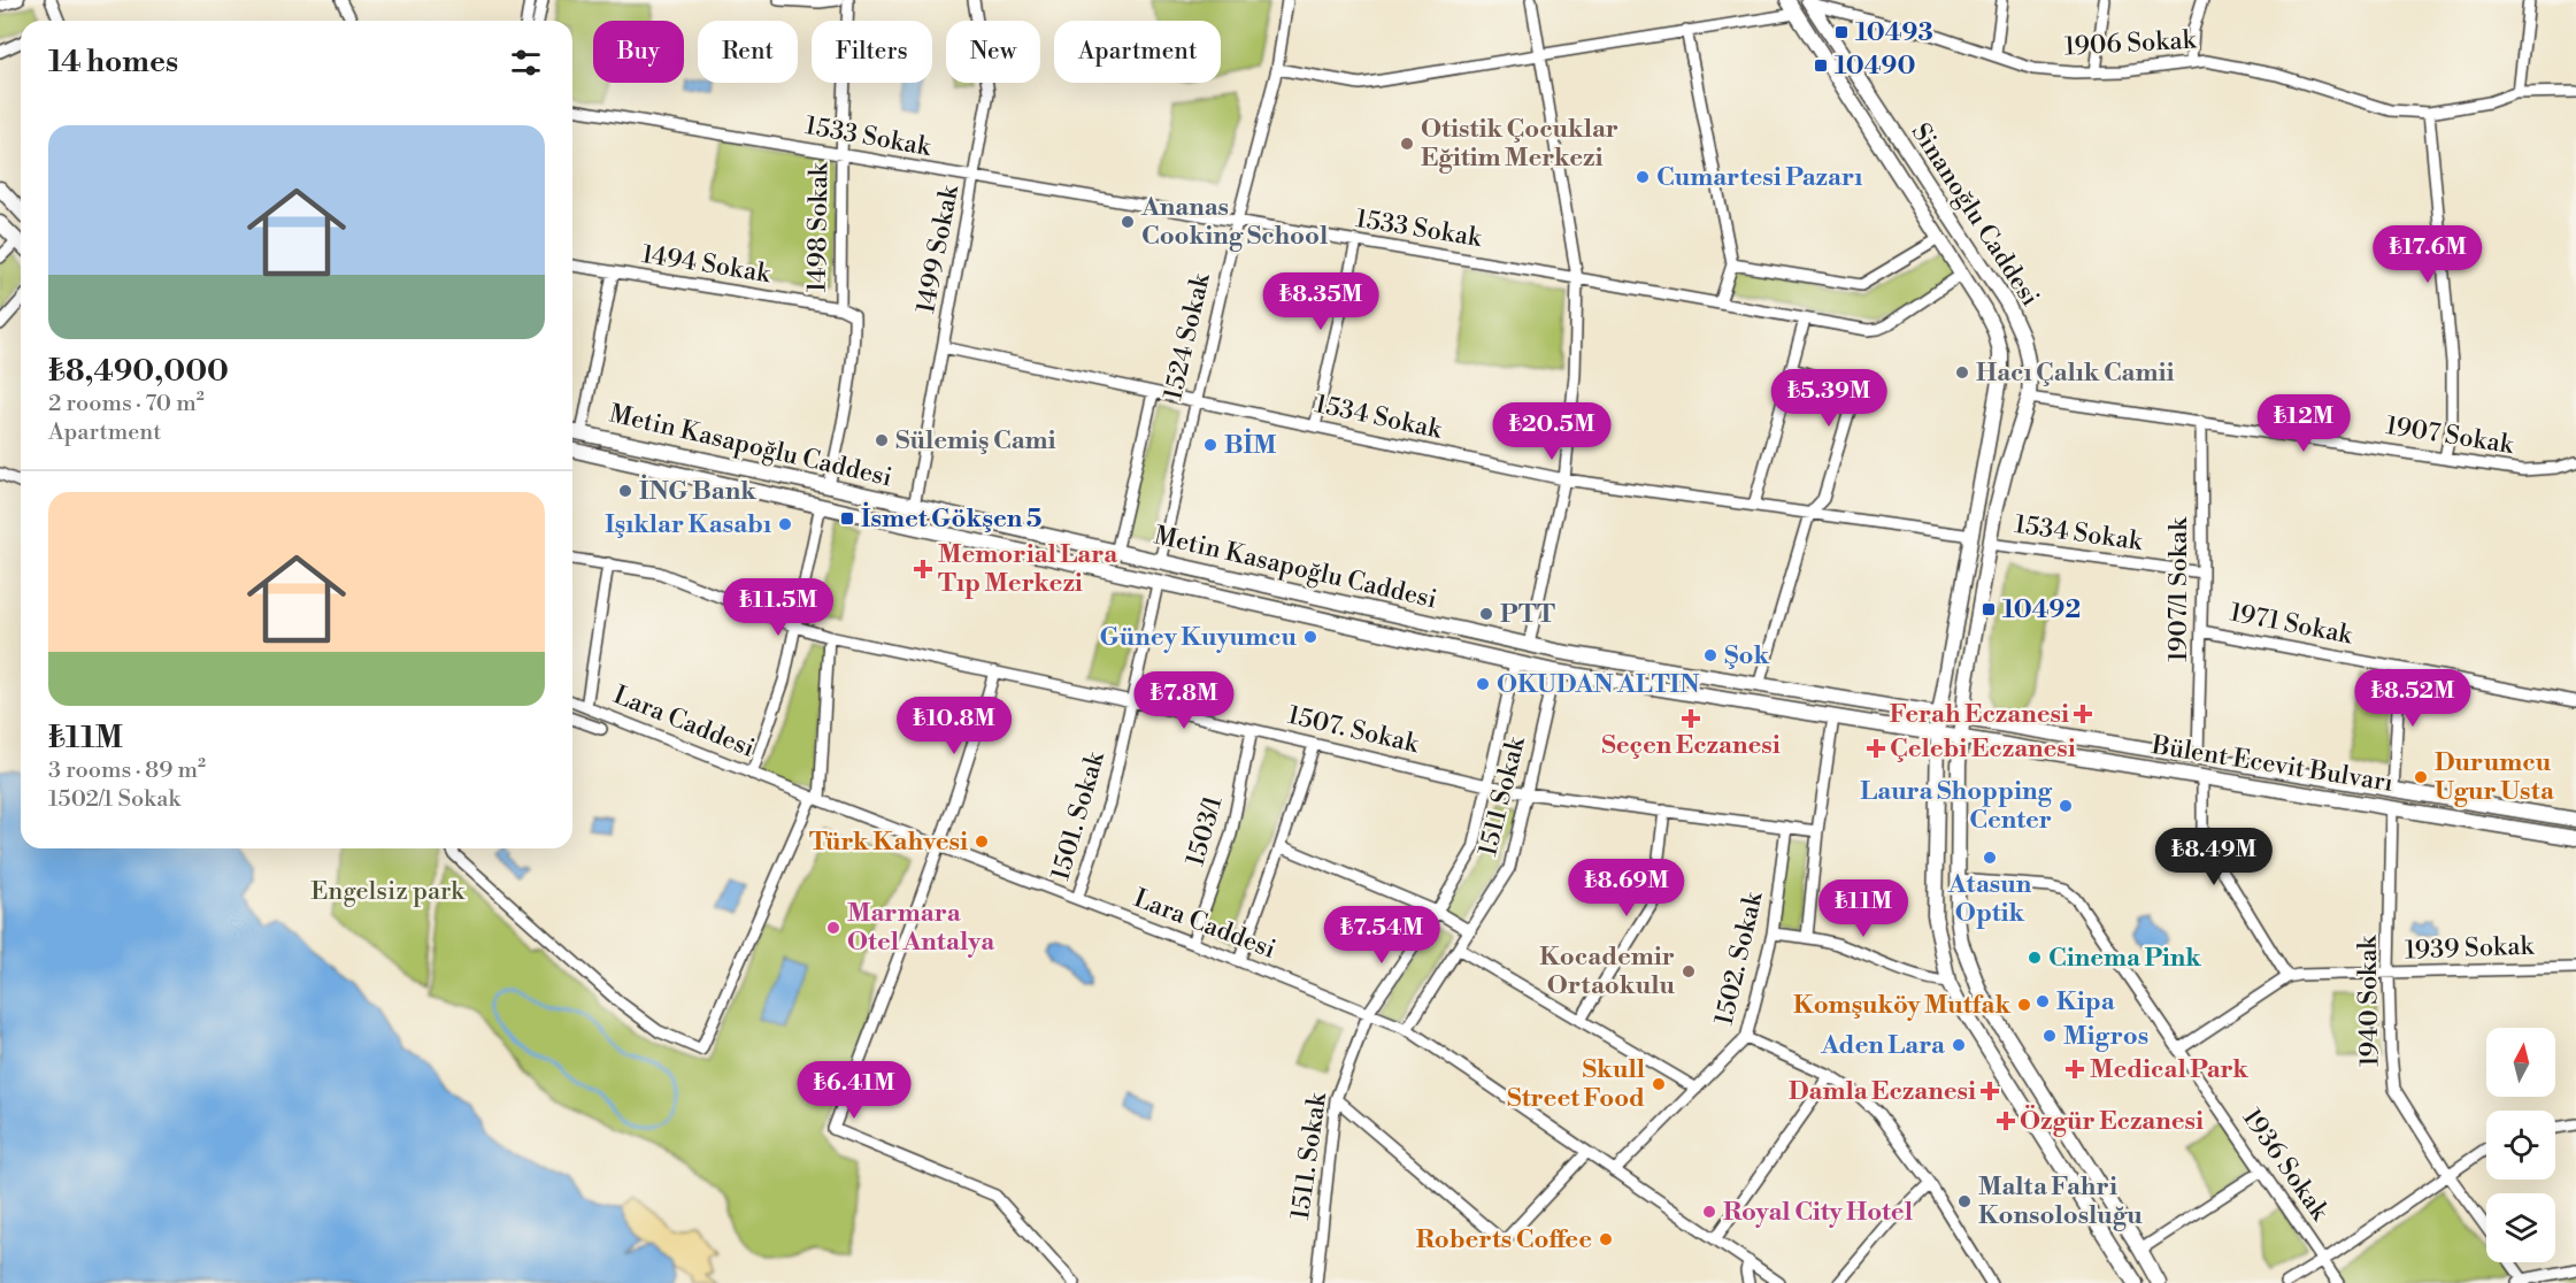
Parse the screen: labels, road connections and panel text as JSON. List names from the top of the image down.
{
  "streets": {
    "main road": ["Si̇nanoğlu Caddesi", "Metin Kasapoğlu Caddesi", "Bülent Ecevit Bulvarı"],
    "street": [
      "1906 Sokak",
      "1533 Sokak",
      "1498 Sokak",
      "1499 Sokak",
      "1494 Sokak",
      "1524 Sokak",
      "1534 Sokak",
      "1907 Sokak",
      "1907/1 Sokak",
      "1971 Sokak",
      "Lara Caddesi",
      "1507. Sokak",
      "1511 Sokak",
      "1501. Sokak",
      "1503/1",
      "1939 Sokak",
      "1502. Sokak",
      "1940 Sokak",
      "1511. Sokak",
      "1936 Sokak"
    ]
  },
  "crossings": [
    ["1906 Sokak", "Si̇nanoğlu Caddesi"],
    ["1533 Sokak", "Si̇nanoğlu Caddesi"],
    ["1533 Sokak", "1498 Sokak"],
    ["1533 Sokak", "1499 Sokak"],
    ["1533 Sokak", "1524 Sokak"],
    ["Si̇nanoğlu Caddesi", "1534 Sokak"],
    ["Si̇nanoğlu Caddesi", "1907 Sokak"],
    ["Si̇nanoğlu Caddesi", "Metin Kasapoğlu Caddesi"],
    ["Si̇nanoğlu Caddesi", "Bülent Ecevit Bulvarı"],
    ["Si̇nanoğlu Caddesi", "1936 Sokak"],
    ["1498 Sokak", "1494 Sokak"],
    ["1498 Sokak", "Metin Kasapoğlu Caddesi"],
    ["1499 Sokak", "1534 Sokak"],
    ["1499 Sokak", "Metin Kasapoğlu Caddesi"],
    ["1524 Sokak", "1534 Sokak"],
    ["1524 Sokak", "Metin Kasapoğlu Caddesi"],
    ["1534 Sokak", "1907/1 Sokak"],
    ["1907 Sokak", "1907/1 Sokak"],
    ["Metin Kasapoğlu Caddesi", "Bülent Ecevit Bulvarı"],
    ["Metin Kasapoğlu Caddesi", "1511 Sokak"],
    ["Metin Kasapoğlu Caddesi", "1501. Sokak"],
    ["Metin Kasapoğlu Caddesi", "1511. Sokak"],
    ["1907/1 Sokak", "1971 Sokak"],
    ["1907/1 Sokak", "Bülent Ecevit Bulvarı"],
    ["Lara Caddesi", "1511 Sokak"],
    ["Lara Caddesi", "1501. Sokak"],
    ["Lara Caddesi", "1503/1"],
    ["Lara Caddesi", "1502. Sokak"],
    ["Lara Caddesi", "1511. Sokak"],
    ["1507. Sokak", "1511 Sokak"],
    ["1507. Sokak", "1501. Sokak"],
    ["1507. Sokak", "1503/1"],
    ["1507. Sokak", "1502. Sokak"],
    ["1507. Sokak", "1511. Sokak"],
    ["Bülent Ecevit Bulvarı", "1940 Sokak"],
    ["1939 Sokak", "1940 Sokak"],
    ["1939 Sokak", "1936 Sokak"]
  ],
  "parks": ["Engelsiz park"],
  "places": {
    "transit": [
      "10493",
      "10490",
      "İsmet Gökşen 5",
      "10492"
    ],
    "other": [
      "Otistik Çocuklar Eğitim Merkezi",
      "Cumartesi Pazarı",
      "Ananas Cooking School",
      "Hacı Çalık Camii",
      "Sülemiş Cami",
      "BİM",
      "İNG Bank",
      "Işıklar Kasabı",
      "PTT",
      "Güney Kuyumcu",
      "Şok",
      "OKUDAN ALTIN",
      "Durumcu Ugur Usta",
      "Laura Shopping Center",
      "Türk Kahvesi",
      "Atasun Optik",
      "Marmara Otel Antalya",
      "Cinema Pink",
      "Kocademir Ortaokulu",
      "Kipa",
      "Komşuköy Mutfak",
      "Migros",
      "Aden Lara",
      "Skull Street Food",
      "Malta Fahri Konsolosluğu",
      "Royal City Hotel",
      "Roberts Coffee"
    ],
    "health": [
      "Memorial Lara Tıp Merkezi",
      "Ferah Eczanesi",
      "Seçen Eczanesi",
      "Çelebi Eczanesi",
      "Medical Park",
      "Damla Eczanesi",
      "Özgür Eczanesi"
    ]
  },
  "north": "top",
  "page": {
    "chip": [
      "Buy",
      "Rent",
      "Filters",
      "New",
      "Apartment"
    ],
    "heading": "14 homes",
    "list": [
      {
        "name": "₺8,490,000",
        "note": "2 rooms · 70 m² · Apartment"
      },
      {
        "name": "₺11M",
        "note": "3 rooms · 89 m² · 1502/1 Sokak"
      }
    ],
    "price": [
      "₺17.6M",
      "₺8.35M",
      "₺5.39M",
      "₺12M",
      "₺20.5M",
      "₺11.5M",
      "₺8.52M",
      "₺7.8M",
      "₺10.8M",
      "₺8.49M",
      "₺8.69M",
      "₺11M",
      "₺7.54M",
      "₺6.41M"
    ]
  }
}
